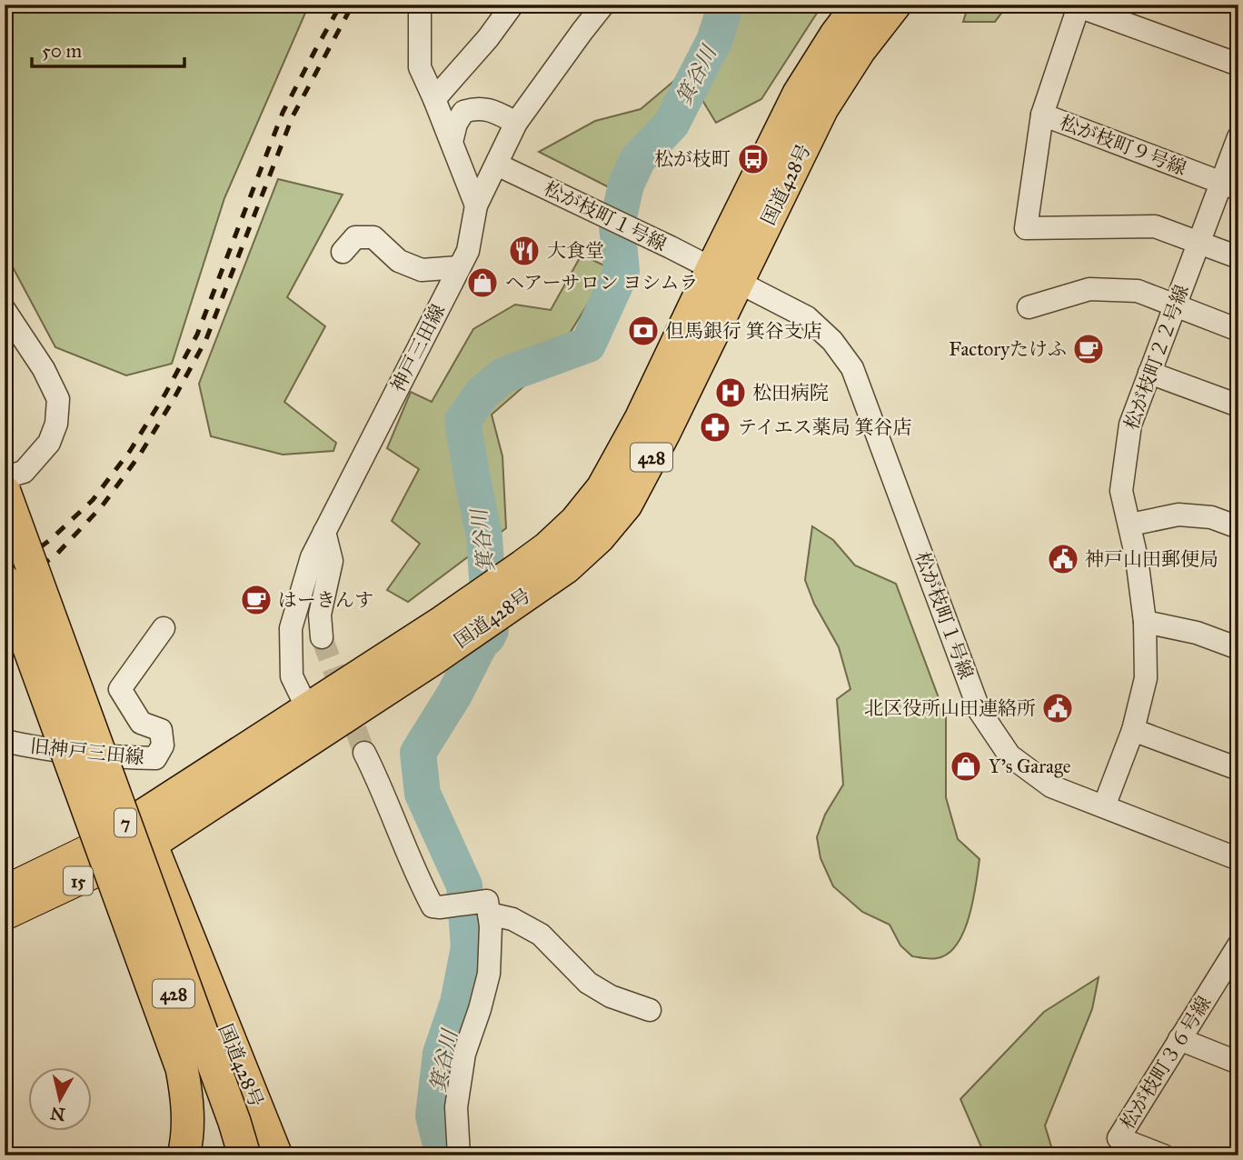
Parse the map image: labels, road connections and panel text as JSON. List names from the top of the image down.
{
  "streets": {
    "highway": ["国道428号", "428", "7"],
    "main road": ["15"],
    "street": [
      "松が枝町９号線",
      "松が枝町１号線",
      "神戸三田線",
      "松が枝町２２号線",
      "旧神戸三田線",
      "松が枝町３６号線"
    ]
  },
  "crossings": [
    ["松が枝町９号線", "松が枝町２２号線"],
    ["国道428号", "松が枝町１号線"],
    ["国道428号", "神戸三田線"],
    ["国道428号", "15"],
    ["松が枝町１号線", "神戸三田線"],
    ["松が枝町１号線", "松が枝町２２号線"]
  ],
  "water": ["箕谷川"],
  "places": {
    "bus stop": ["松が枝町"],
    "restaurant": ["大食堂"],
    "shop": ["ヘアーサロン ヨシムラ", "Y's Garage"],
    "bank": ["但馬銀行 箕谷支店"],
    "cafe": ["Factoryたけふ", "はーきんす"],
    "hospital": ["松田病院"],
    "pharmacy": ["テイエス薬局 箕谷店"],
    "public building": ["神戸山田郵便局", "北区役所山田連絡所"]
  },
  "scale_bar": "50 m",
  "north": "bottom"
}
